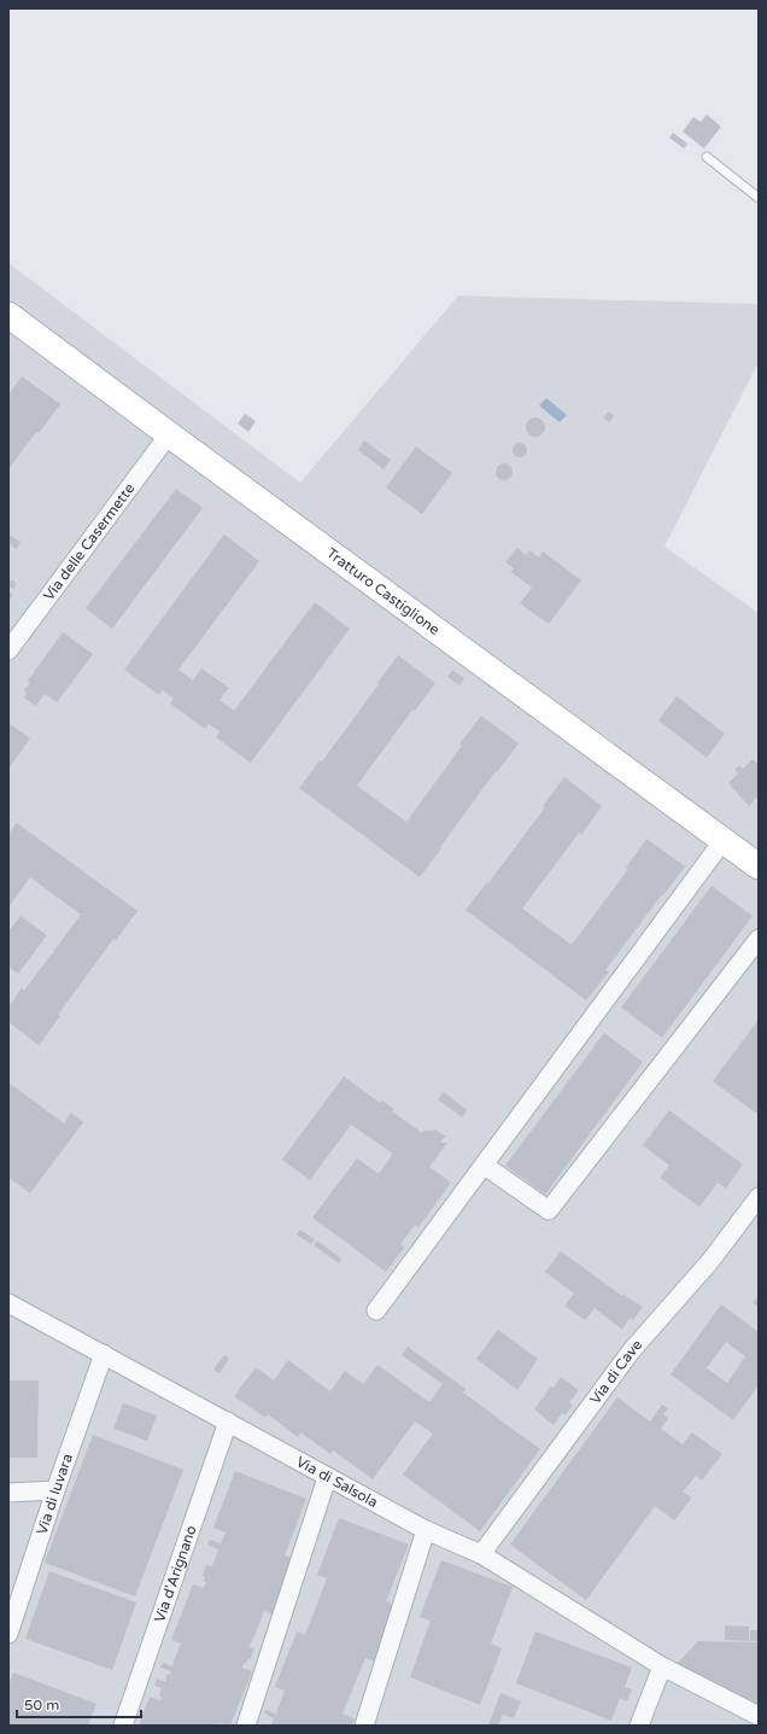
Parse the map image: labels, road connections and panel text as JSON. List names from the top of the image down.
{
  "streets": {
    "street": [
      "Via delle Casermette",
      "Tratturo Castiglione",
      "Via di Cave",
      "Via di Salsola",
      "Via di Iuvara",
      "Via d'Arignano"
    ]
  },
  "crossings": [
    ["Via delle Casermette", "Tratturo Castiglione"],
    ["Via di Cave", "Via di Salsola"],
    ["Via di Salsola", "Via di Iuvara"],
    ["Via di Salsola", "Via d'Arignano"]
  ],
  "scale_bar": "50 m"
}
